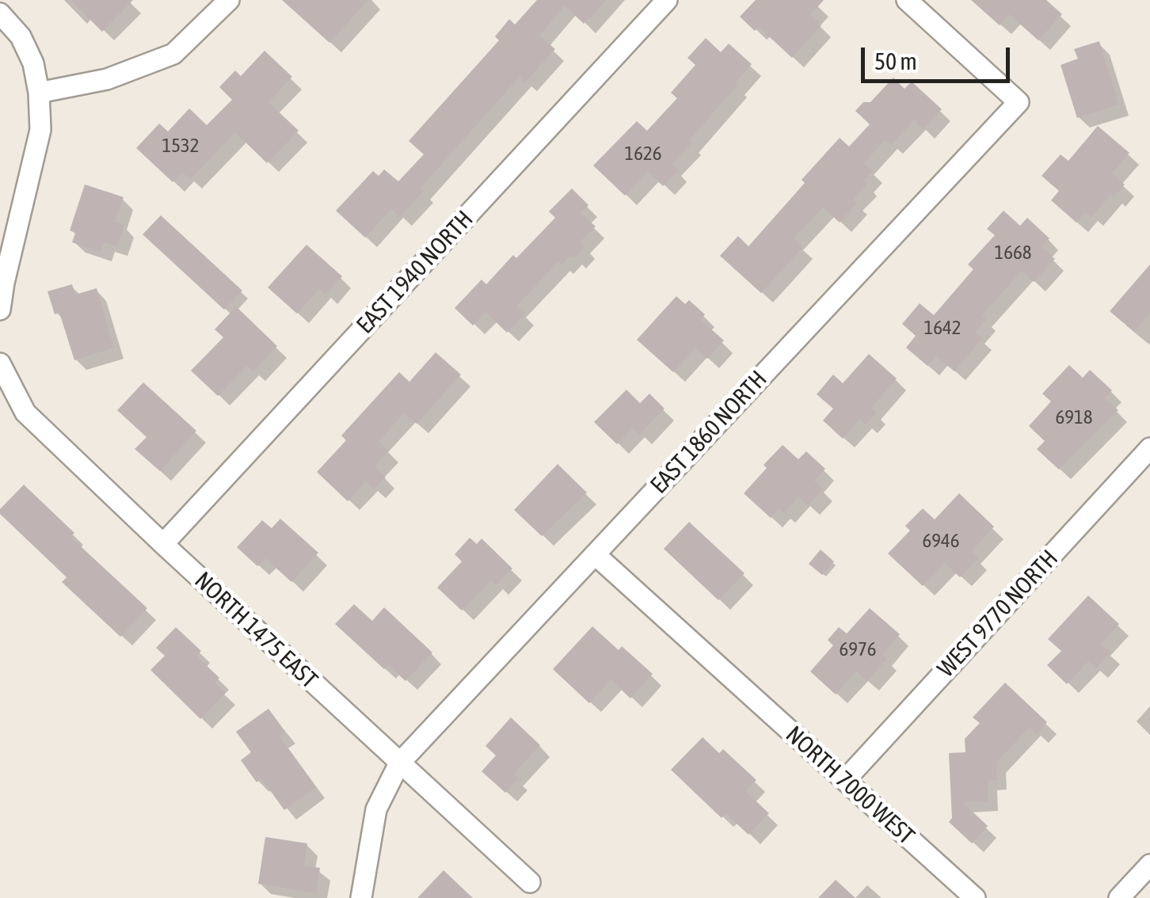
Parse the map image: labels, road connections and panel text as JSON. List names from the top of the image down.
{
  "streets": {
    "street": [
      "EAST 1940 NORTH",
      "EAST 1860 NORTH",
      "WEST 9770 NORTH",
      "NORTH 1475 EAST",
      "NORTH 7000 WEST"
    ]
  },
  "crossings": [
    ["EAST 1940 NORTH", "NORTH 1475 EAST"],
    ["EAST 1860 NORTH", "NORTH 1475 EAST"],
    ["EAST 1860 NORTH", "NORTH 7000 WEST"],
    ["WEST 9770 NORTH", "NORTH 7000 WEST"]
  ],
  "house_numbers": [
    "1532",
    "1626",
    "1668",
    "1642",
    "6918",
    "6946",
    "6976"
  ],
  "scale_bar": "50 m"
}
